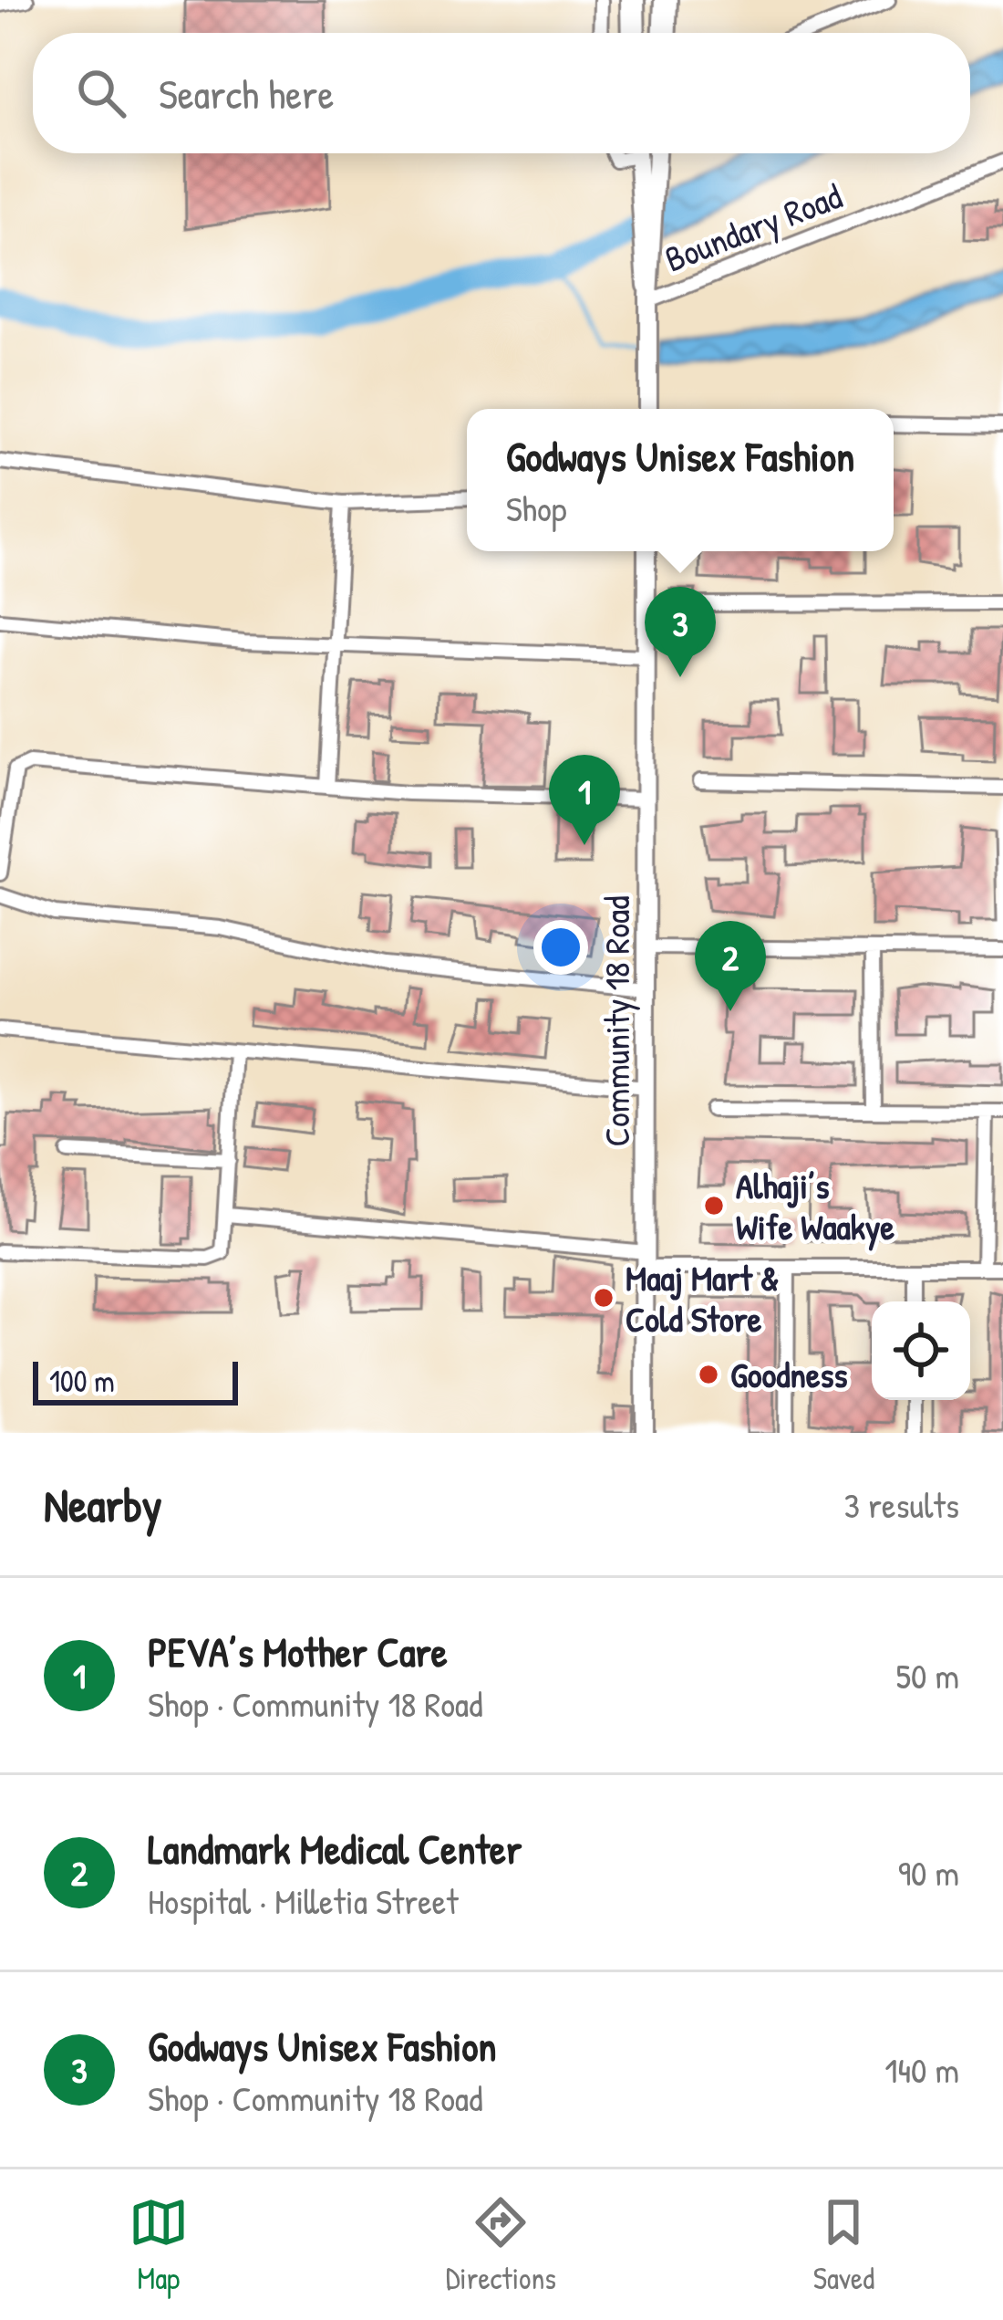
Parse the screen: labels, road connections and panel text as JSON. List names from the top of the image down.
{
  "streets": {
    "main road": ["Community 18 Road"],
    "street": ["Boundary Road"]
  },
  "places": ["Alhaji’s Wife Waakye", "Maaj Mart & Cold Store", "Goodness"],
  "scale_bar": "100 m",
  "page": {
    "search": "Search here",
    "popup": ["Godways Unisex Fashion", "Shop"],
    "pins": ["3", "1", "2"],
    "scale": "100 m",
    "heading": ["Nearby", "3 results"],
    "list": [
      {
        "mark": "1",
        "name": "PEVA’s Mother Care",
        "note": "Shop · Community 18 Road",
        "value": "50 m"
      },
      {
        "mark": "2",
        "name": "Landmark Medical Center",
        "note": "Hospital · Milletia Street",
        "value": "90 m"
      },
      {
        "mark": "3",
        "name": "Godways Unisex Fashion",
        "note": "Shop · Community 18 Road",
        "value": "140 m"
      }
    ],
    "nav": ["Map", "Directions", "Saved"]
  }
}
